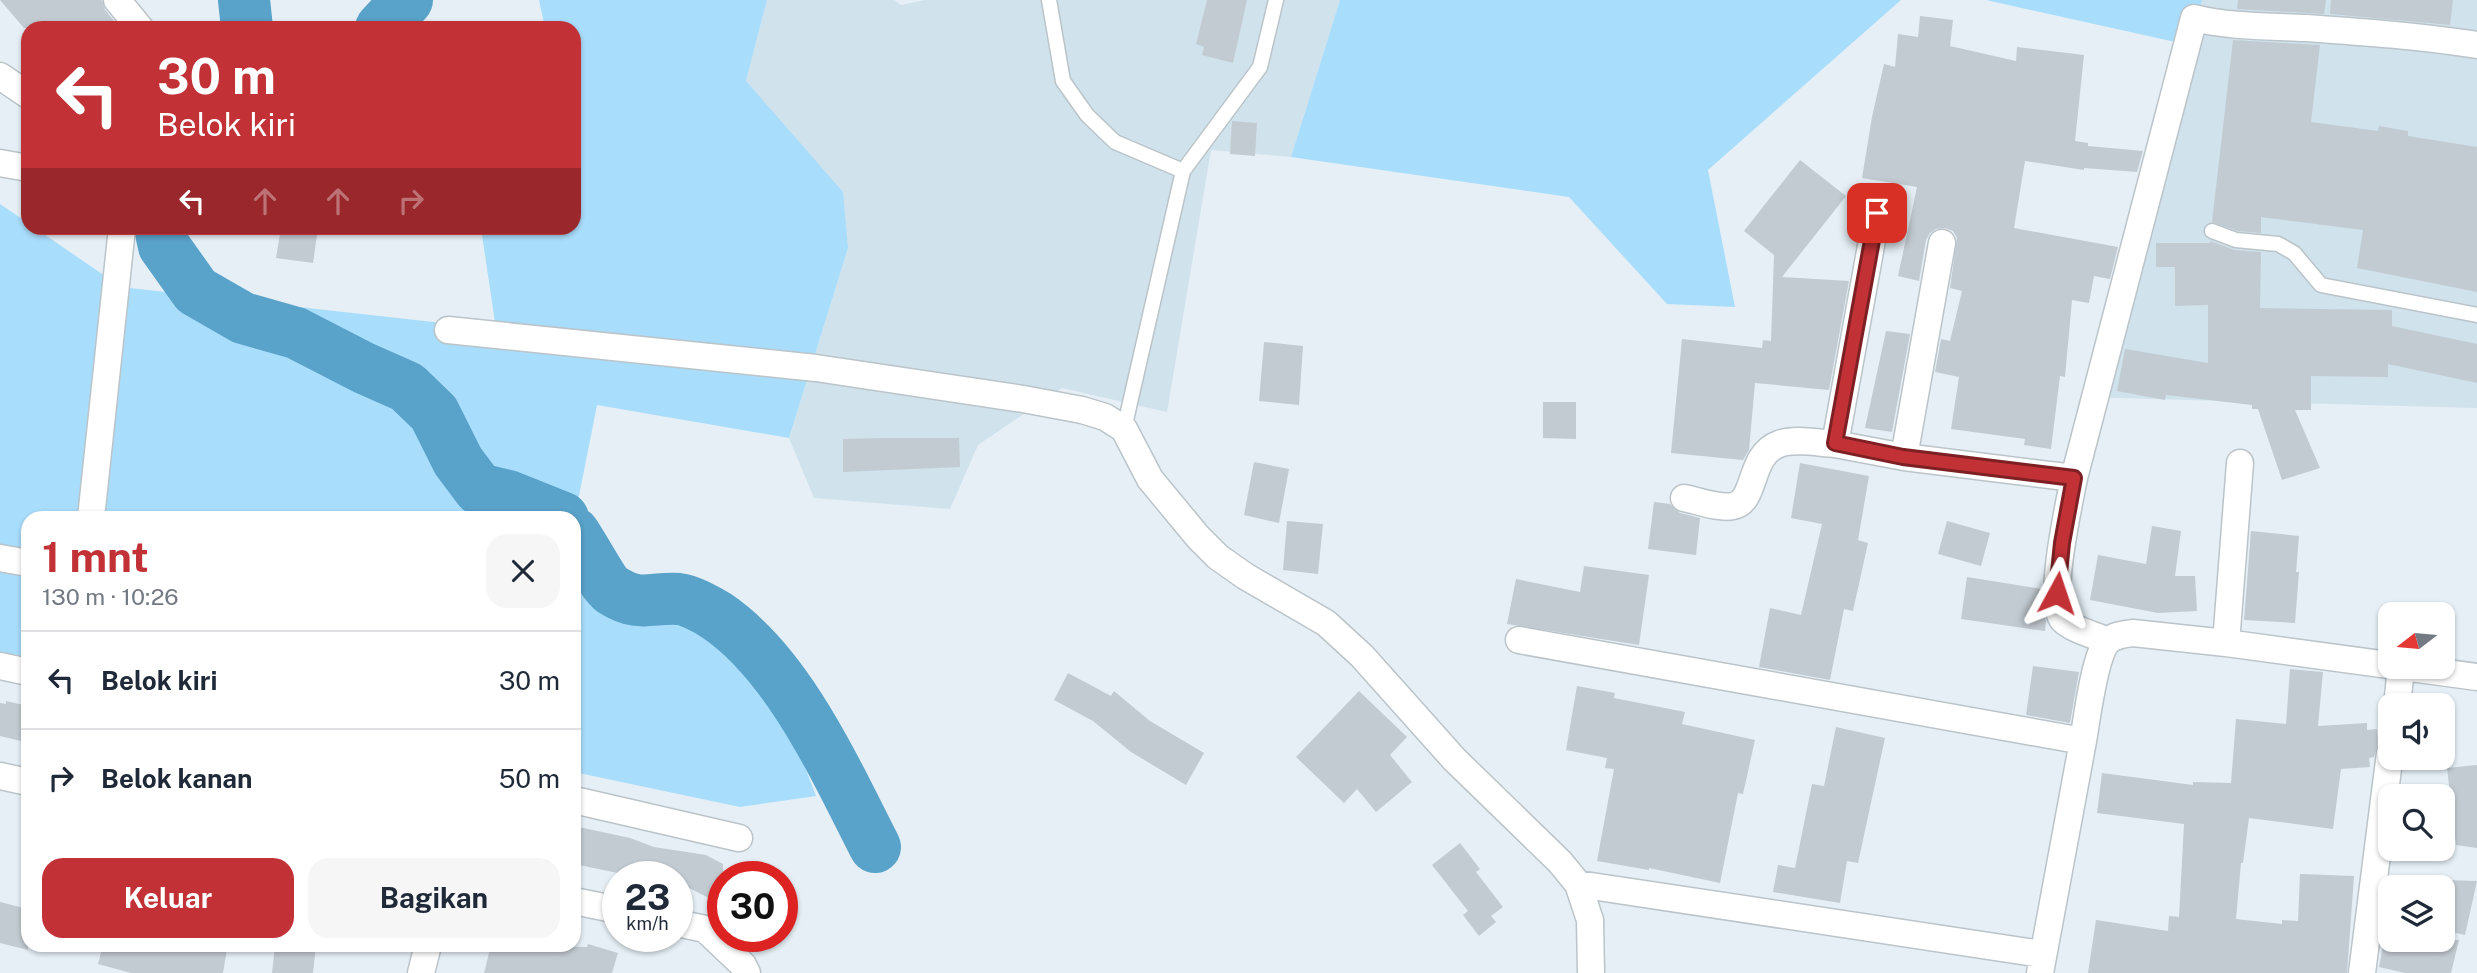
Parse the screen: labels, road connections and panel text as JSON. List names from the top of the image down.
{
  "north": "left",
  "page": {
    "turn": ["30 m", "Belok kiri"],
    "heading": ["1 mnt", "130 m · 10:26"],
    "list": [
      {
        "name": "Belok kiri",
        "value": "30 m"
      },
      {
        "name": "Belok kanan",
        "value": "50 m"
      }
    ],
    "buttons": ["Keluar", "Bagikan"],
    "speed": "23 km/h",
    "limit": "30"
  }
}
